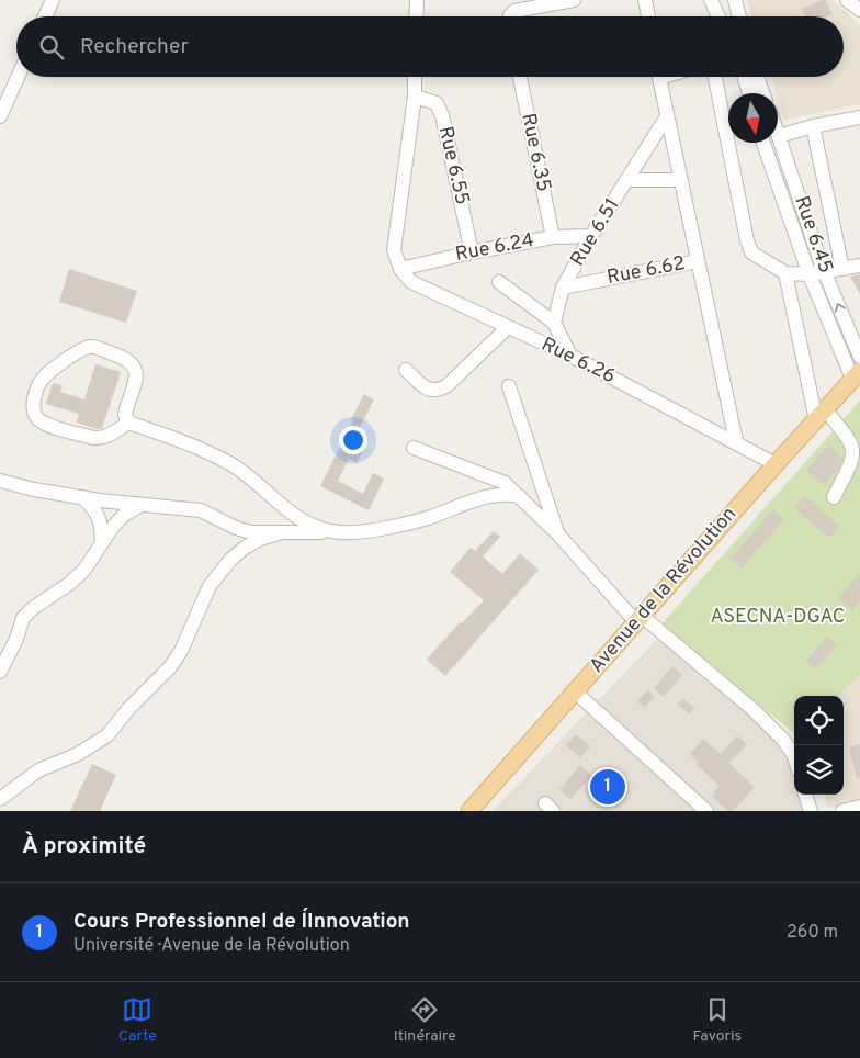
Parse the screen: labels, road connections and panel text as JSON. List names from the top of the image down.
{
  "streets": {
    "main road": ["Avenue de la Révolution"],
    "street": [
      "Rue 6.35",
      "Rue 6.55",
      "Rue 6.51",
      "Rue 6.45",
      "Rue 6.24",
      "Rue 6.62",
      "Rue 6.26"
    ]
  },
  "crossings": [
    ["Rue 6.35", "Rue 6.24"],
    ["Rue 6.55", "Rue 6.24"],
    ["Rue 6.55", "Rue 6.26"],
    ["Rue 6.51", "Rue 6.24"],
    ["Rue 6.51", "Rue 6.62"],
    ["Rue 6.45", "Avenue de la Révolution"],
    ["Rue 6.24", "Rue 6.26"],
    ["Rue 6.26", "Avenue de la Révolution"]
  ],
  "parks": ["ASECNA-DGAC"],
  "north": "bottom",
  "page": {
    "search": "Rechercher",
    "pins": "1",
    "heading": "À proximité",
    "list": [
      {
        "mark": "1",
        "name": "Cours Professionnel de l´Innovation",
        "note": "Université · Avenue de la Révolution",
        "value": "260 m"
      }
    ],
    "nav": ["Carte", "Itinéraire", "Favoris"]
  }
}
